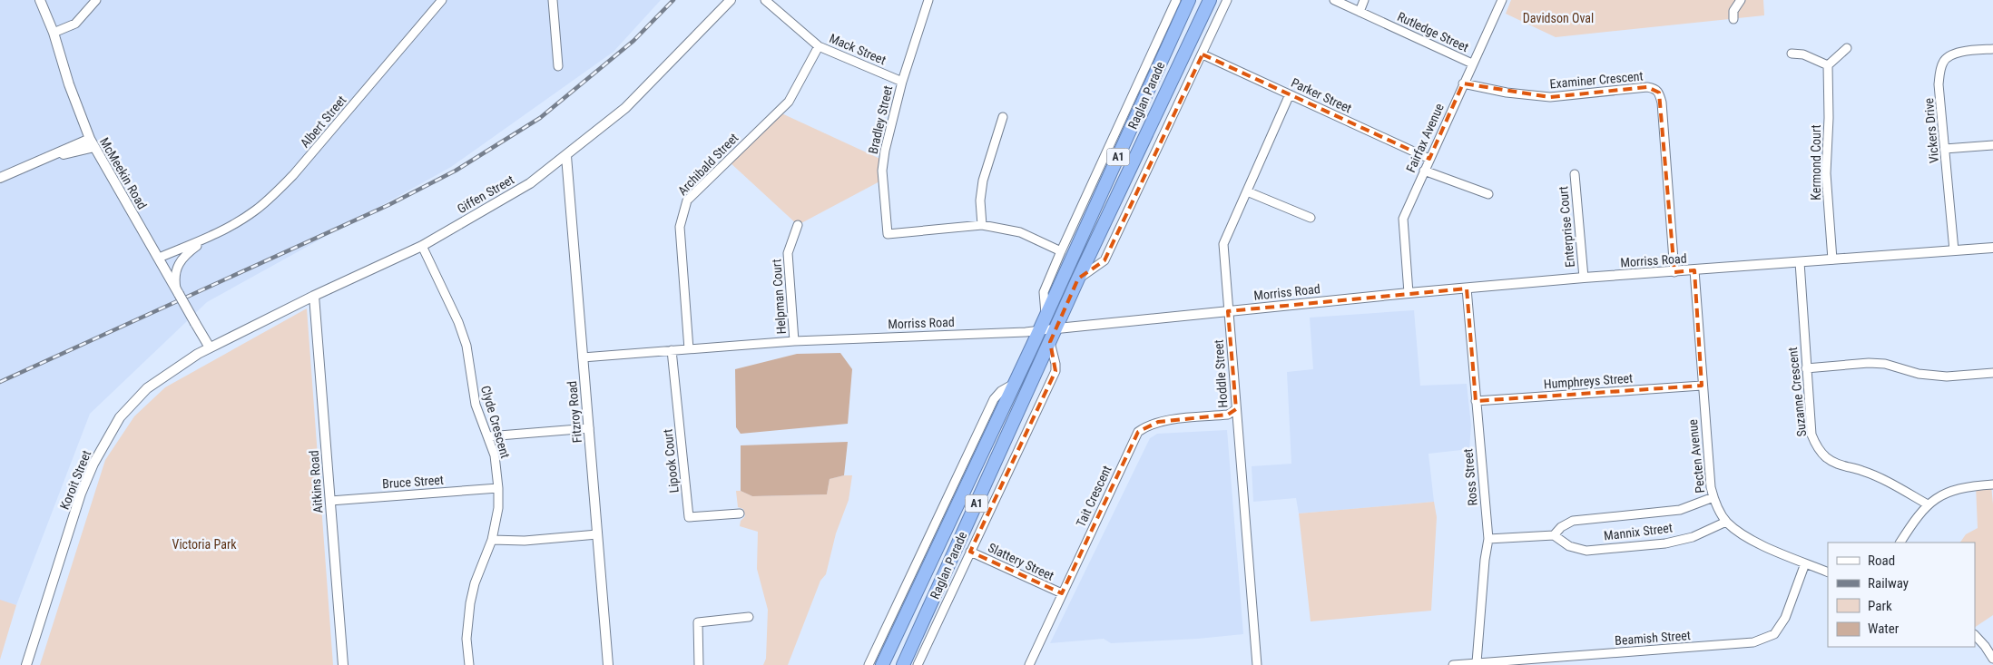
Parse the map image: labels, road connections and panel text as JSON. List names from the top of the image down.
{
  "streets": {
    "highway": ["Raglan Parade", "A1"],
    "street": [
      "Rutledge Street",
      "Mack Street",
      "Examiner Crescent",
      "Parker Street",
      "Bradley Street",
      "Albert Street",
      "Vickers Drive",
      "Fairfax Avenue",
      "Kermond Court",
      "Archibald Street",
      "McMeekin Road",
      "Giffen Street",
      "Enterprise Court",
      "Morriss Road",
      "Helpman Court",
      "Hoddle Street",
      "Humphreys Street",
      "Suzanne Crescent",
      "Fitzroy Road",
      "Clyde Crescent",
      "Pecten Avenue",
      "Lipook Court",
      "Ross Street",
      "Koroit Street",
      "Aitkins Road",
      "Bruce Street",
      "Tait Crescent",
      "Mannix Street",
      "Slattery Street",
      "Beamish Street"
    ]
  },
  "crossings": [
    ["Rutledge Street", "Fairfax Avenue"],
    ["Mack Street", "Bradley Street"],
    ["Mack Street", "Archibald Street"],
    ["Examiner Crescent", "Fairfax Avenue"],
    ["Examiner Crescent", "Morriss Road"],
    ["Raglan Parade", "Bradley Street"],
    ["Raglan Parade", "Morriss Road"],
    ["Raglan Parade", "Slattery Street"],
    ["Parker Street", "Fairfax Avenue"],
    ["Parker Street", "Hoddle Street"],
    ["Albert Street", "McMeekin Road"],
    ["Vickers Drive", "Morriss Road"],
    ["Fairfax Avenue", "Morriss Road"],
    ["Kermond Court", "Morriss Road"],
    ["Archibald Street", "Morriss Road"],
    ["McMeekin Road", "Giffen Street"],
    ["McMeekin Road", "Koroit Street"],
    ["Giffen Street", "Fitzroy Road"],
    ["Giffen Street", "Clyde Crescent"],
    ["Giffen Street", "Koroit Street"],
    ["Giffen Street", "Aitkins Road"],
    ["Enterprise Court", "Morriss Road"],
    ["Morriss Road", "Helpman Court"],
    ["Morriss Road", "Hoddle Street"],
    ["Morriss Road", "Suzanne Crescent"],
    ["Morriss Road", "Fitzroy Road"],
    ["Morriss Road", "Pecten Avenue"],
    ["Morriss Road", "Lipook Court"],
    ["Morriss Road", "Ross Street"],
    ["Hoddle Street", "Tait Crescent"],
    ["Humphreys Street", "Pecten Avenue"],
    ["Humphreys Street", "Ross Street"],
    ["Clyde Crescent", "Bruce Street"],
    ["Pecten Avenue", "Mannix Street"],
    ["Pecten Avenue", "Beamish Street"],
    ["Ross Street", "Beamish Street"],
    ["Aitkins Road", "Bruce Street"],
    ["Tait Crescent", "Slattery Street"]
  ],
  "parks": ["Davidson Oval", "Victoria Park"],
  "legend": [
    "Road",
    "Railway",
    "Park",
    "Water"
  ]
}
